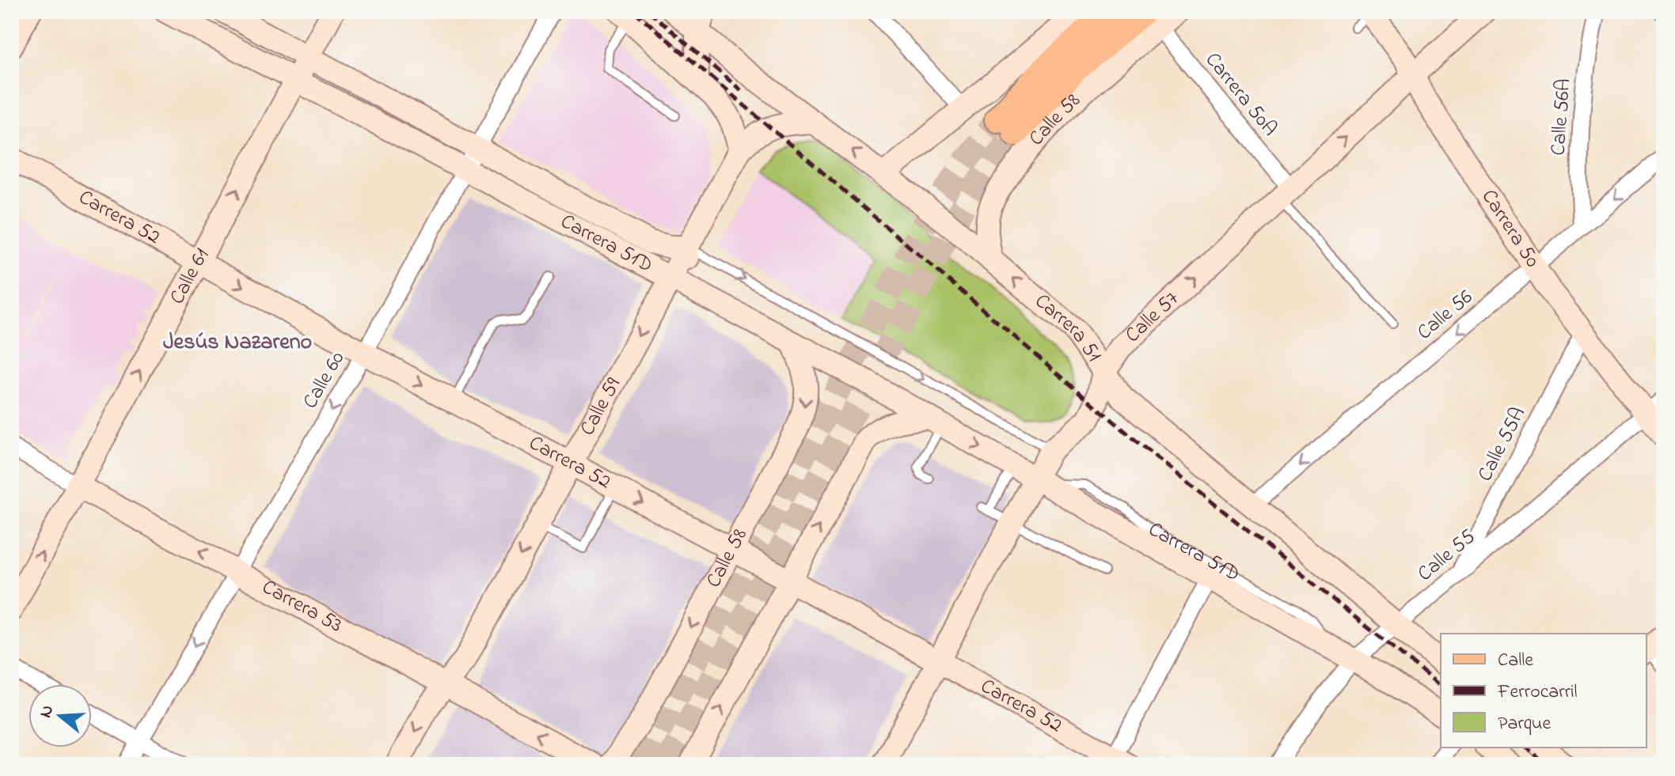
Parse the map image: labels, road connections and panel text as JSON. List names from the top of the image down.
{
  "streets": {
    "main road": [
      "Calle 58",
      "Carrera 52",
      "Carrera 50",
      "Carrera 51D",
      "Calle 61",
      "Calle 57",
      "Carrera 51",
      "Calle 59",
      "Carrera 53"
    ],
    "street": [
      "Carrera 50A",
      "Calle 56A",
      "Calle 56",
      "Calle 60",
      "Calle 55A",
      "Calle 55"
    ]
  },
  "crossings": [
    ["Carrera 50A", "Calle 58"],
    ["Carrera 50A", "Calle 57"],
    ["Calle 56A", "Calle 56"],
    ["Calle 58", "Carrera 52"],
    ["Calle 58", "Carrera 51D"],
    ["Calle 58", "Carrera 51"],
    ["Carrera 52", "Calle 61"],
    ["Carrera 52", "Calle 57"],
    ["Carrera 52", "Calle 60"],
    ["Carrera 52", "Calle 59"],
    ["Carrera 50", "Calle 56"],
    ["Carrera 50", "Calle 57"],
    ["Carrera 50", "Calle 55A"],
    ["Carrera 50", "Calle 55"],
    ["Carrera 51D", "Calle 61"],
    ["Carrera 51D", "Calle 57"],
    ["Carrera 51D", "Calle 60"],
    ["Carrera 51D", "Calle 59"],
    ["Carrera 51D", "Calle 55"],
    ["Calle 61", "Carrera 53"],
    ["Calle 56", "Carrera 51"],
    ["Calle 57", "Carrera 51"],
    ["Carrera 51", "Calle 59"],
    ["Carrera 51", "Calle 55"],
    ["Calle 60", "Carrera 53"],
    ["Calle 59", "Carrera 53"],
    ["Calle 55A", "Calle 55"]
  ],
  "one_way": [
    "Calle 61",
    "Calle 56",
    "Calle 57",
    "Calle 60",
    "Calle 59",
    "Carrera 53"
  ],
  "districts": ["Jesús Nazareno"],
  "legend": ["Calle", "Ferrocarril", "Parque"],
  "north": "left"
}
